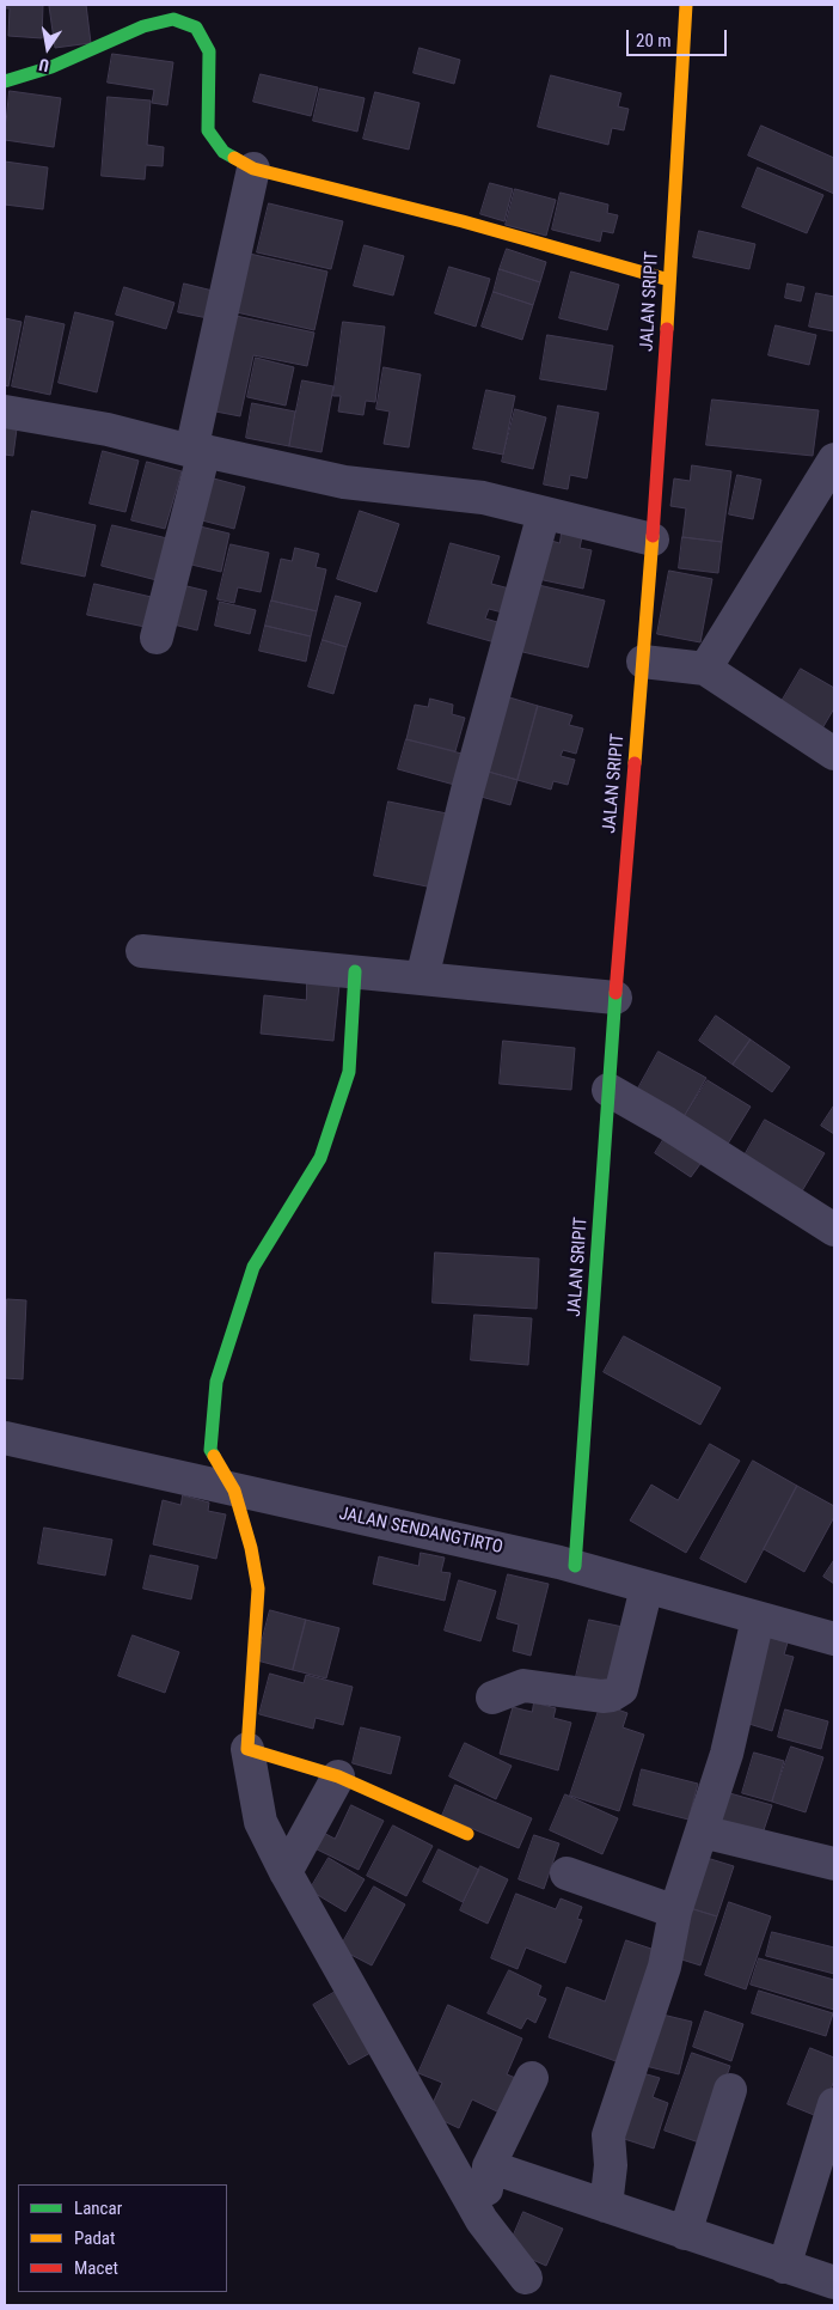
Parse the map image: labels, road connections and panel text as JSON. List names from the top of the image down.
{
  "streets": {
    "street": ["JALAN SRIPIT", "JALAN SENDANGTIRTO"]
  },
  "crossings": [
    ["JALAN SRIPIT", "JALAN SENDANGTIRTO"]
  ],
  "legend": ["Lancar", "Padat", "Macet"],
  "scale_bar": "20 m",
  "north": "bottom"
}
